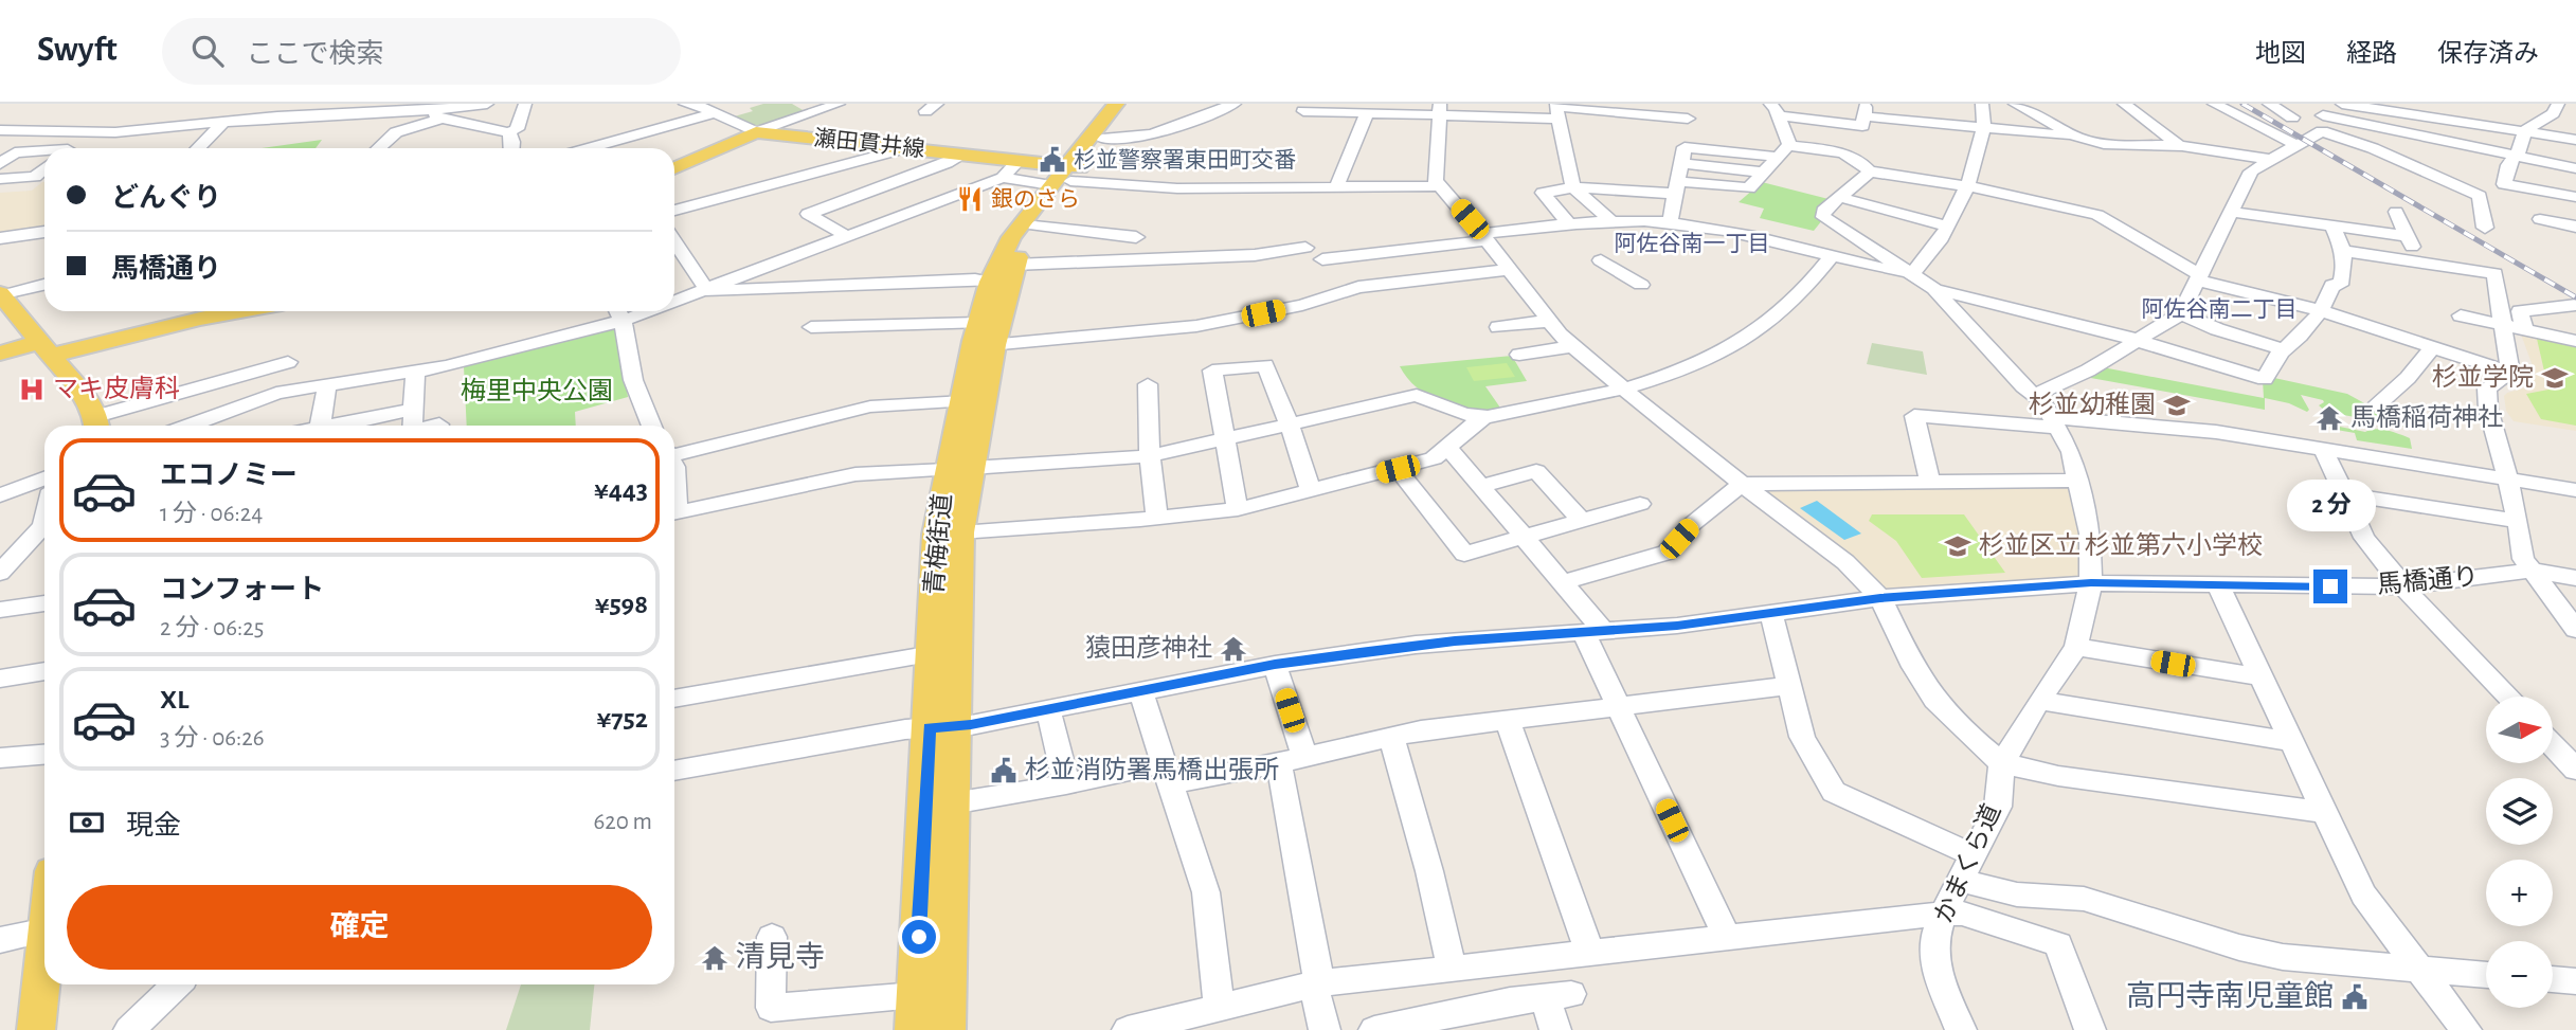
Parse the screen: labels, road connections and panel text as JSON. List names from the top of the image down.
{
  "streets": {
    "main road": ["瀬田貫井線", "青梅街道"],
    "street": ["馬橋通り", "かまくら道"]
  },
  "crossings": [
    ["瀬田貫井線", "青梅街道"],
    ["青梅街道", "馬橋通り"],
    ["馬橋通り", "かまくら道"]
  ],
  "districts": ["阿佐谷南一丁目", "阿佐谷南二丁目"],
  "parks": ["梅里中央公園"],
  "places": {
    "public building": ["杉並警察署東田町交番", "杉並消防署馬橋出張所", "高円寺南児童館"],
    "restaurant": ["銀のさら"],
    "school or university": ["杉並学院", "杉並幼稚園", "杉並区立 杉並第六小学校"],
    "hospital": ["マキ皮膚科"],
    "temple": ["馬橋稲荷神社", "猿田彦神社", "清見寺"]
  },
  "north": "right",
  "page": {
    "header": "Swyft",
    "search": "ここで検索",
    "nav": ["地図", "経路", "保存済み"],
    "banner": ["どんぐり", "馬橋通り"],
    "list": [
      {
        "name": "エコノミー",
        "note": "1 分 · 06:24",
        "value": "¥443"
      },
      {
        "name": "コンフォート",
        "note": "2 分 · 06:25",
        "value": "¥598"
      },
      {
        "name": "XL",
        "note": "3 分 · 06:26",
        "value": "¥752"
      }
    ],
    "bubble": "2 分",
    "map_buttons": ["+", "−"],
    "pay": ["現金", "620 m"],
    "buttons": "確定"
  }
}
